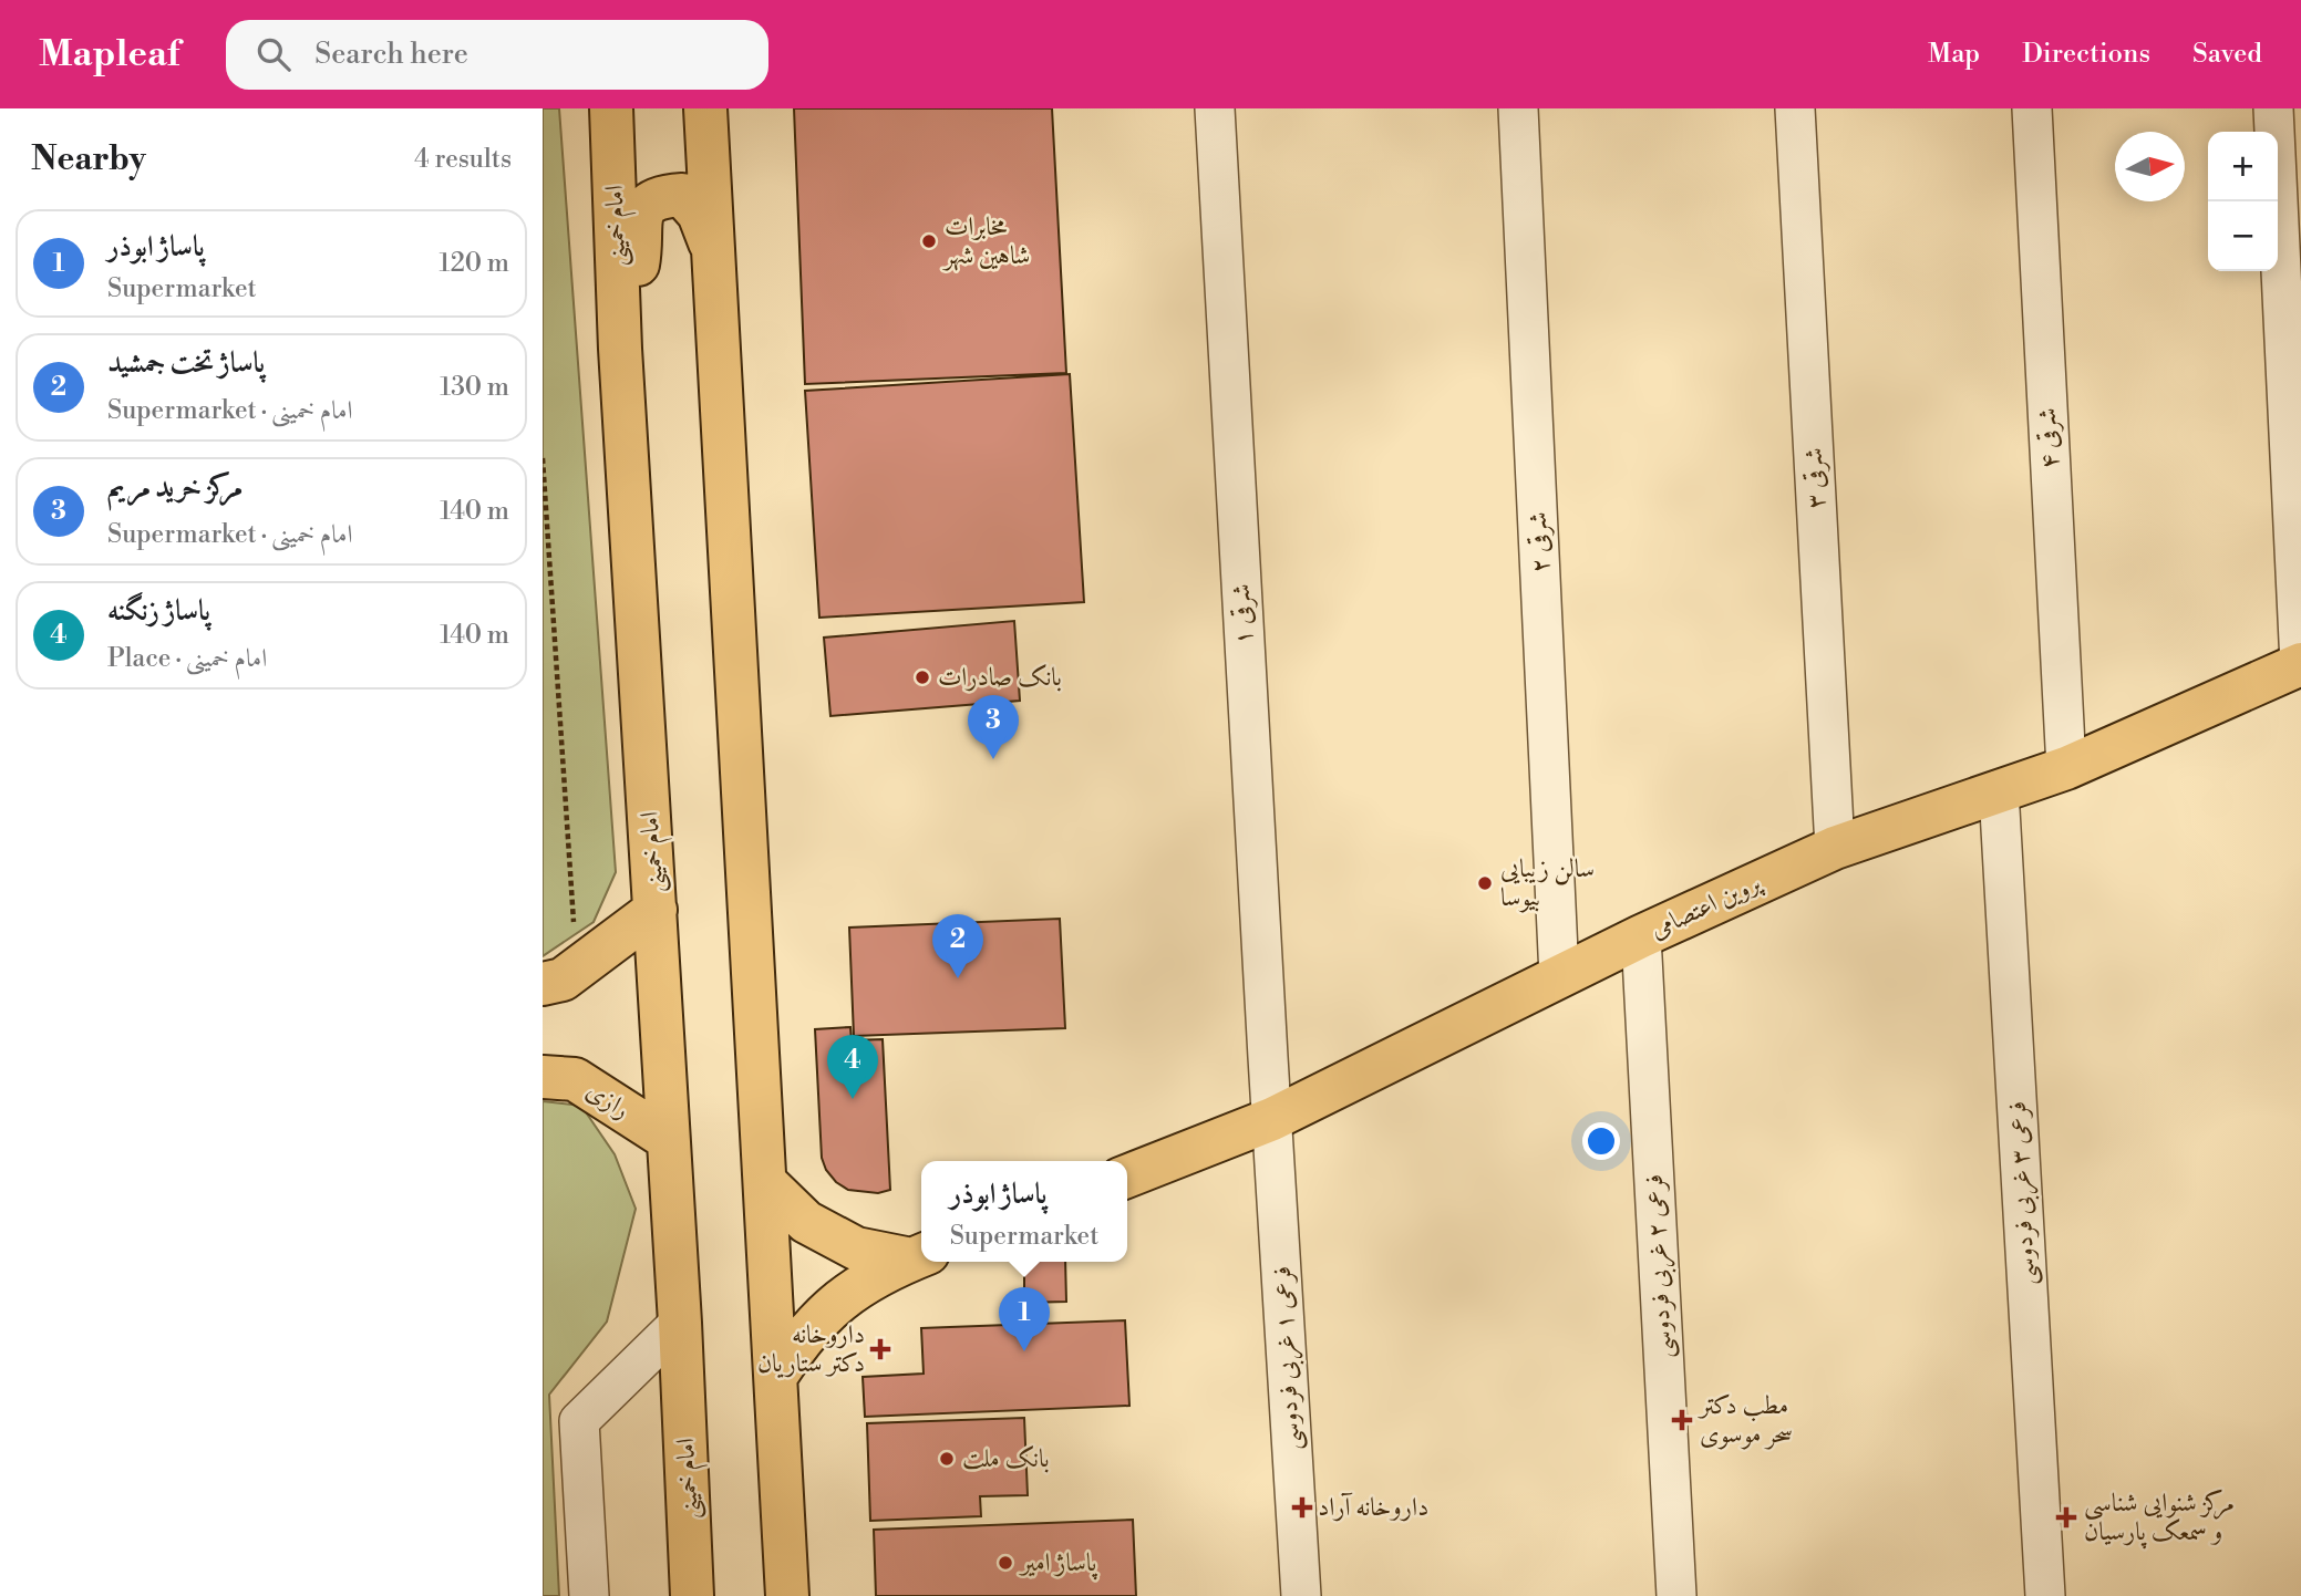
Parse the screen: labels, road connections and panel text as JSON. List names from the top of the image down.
{
  "streets": {
    "main road": ["امام خمینی", "پروین اعتصامی", "رازی"],
    "street": [
      "۴ شرقی",
      "۳ شرقی",
      "۲ شرقی",
      "۱ شرقی",
      "فرعی ۳ غربی فردوسی",
      "فرعی ۲ غربی فردوسی",
      "فرعی ۱ غربی فردوسی"
    ]
  },
  "crossings": [
    ["امام خمینی", "رازی"],
    ["۴ شرقی", "پروین اعتصامی"],
    ["۳ شرقی", "پروین اعتصامی"],
    ["۲ شرقی", "پروین اعتصامی"],
    ["۱ شرقی", "پروین اعتصامی"],
    ["۱ شرقی", "فرعی ۱ غربی فردوسی"],
    ["پروین اعتصامی", "فرعی ۳ غربی فردوسی"],
    ["پروین اعتصامی", "فرعی ۲ غربی فردوسی"],
    ["پروین اعتصامی", "فرعی ۱ غربی فردوسی"]
  ],
  "places": {
    "other": [
      "مخابرات شاهین شهر",
      "بانک صادرات",
      "سالن زیبایی بیوسا",
      "بانک ملت",
      "پاساژ امیر"
    ],
    "health": [
      "داروخانه دکتر ستاریان",
      "مطب دکتر سحر موسوی",
      "داروخانه آراد",
      "مرکز شنوایی شناسی و سمعک پارسیان"
    ]
  },
  "north": "right",
  "page": {
    "header": "Mapleaf",
    "search": "Search here",
    "nav": ["Map", "Directions", "Saved"],
    "heading": ["Nearby", "4 results"],
    "map_buttons": ["+", "−"],
    "list": [
      {
        "mark": "1",
        "name": "پاساژ ابوذر",
        "note": "Supermarket",
        "value": "120 m"
      },
      {
        "mark": "2",
        "name": "پاساژ تخت جمشید",
        "note": "Supermarket · امام خمینی",
        "value": "130 m"
      },
      {
        "mark": "3",
        "name": "مرکز خرید مریم",
        "note": "Supermarket · امام خمینی",
        "value": "140 m"
      },
      {
        "mark": "4",
        "name": "پاساژ زنگنه",
        "note": "Place · امام خمینی",
        "value": "140 m"
      }
    ],
    "pins": [
      "3",
      "2",
      "4",
      "1"
    ],
    "popup": ["پاساژ ابوذر", "Supermarket"]
  }
}
